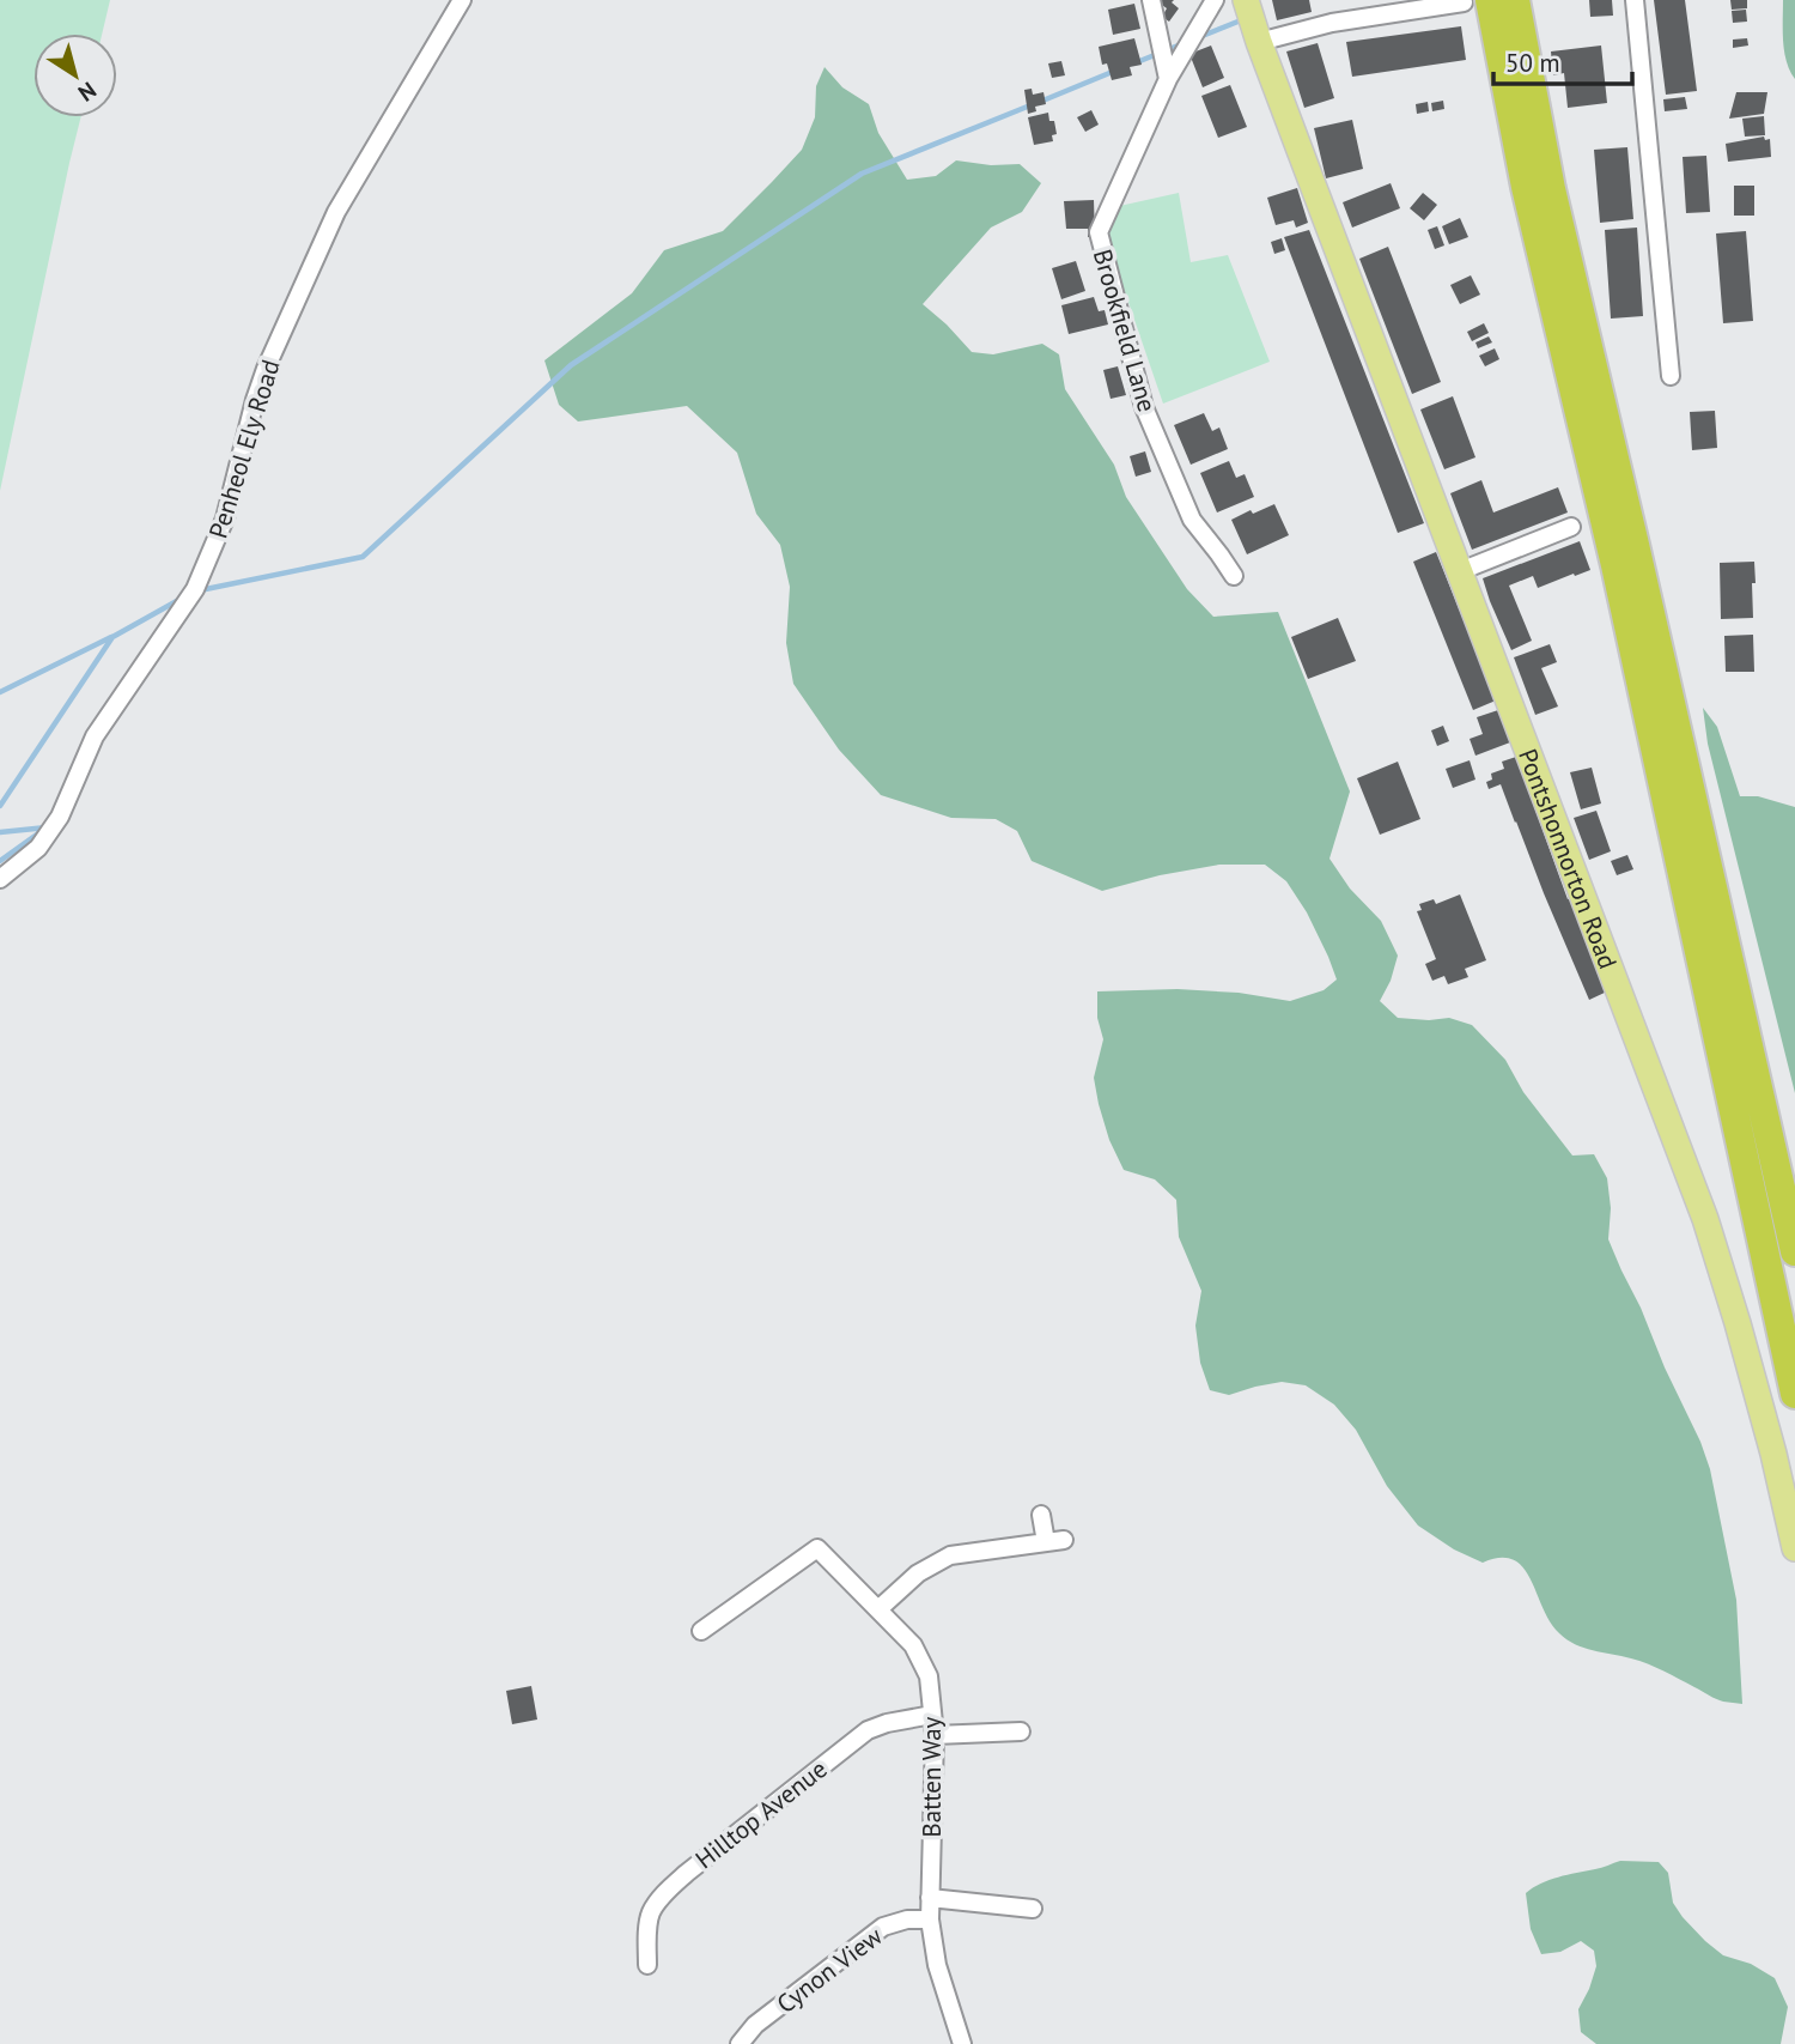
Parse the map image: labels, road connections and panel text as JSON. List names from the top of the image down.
{
  "streets": {
    "main road": ["Pontshonnorton Road"],
    "street": [
      "Brookfield Lane",
      "Penheol Ely Road",
      "Batten Way",
      "Hilltop Avenue",
      "Cynon View"
    ]
  },
  "crossings": [
    ["Batten Way", "Hilltop Avenue"],
    ["Batten Way", "Cynon View"]
  ],
  "scale_bar": "50 m",
  "north": "bottom right"
}
